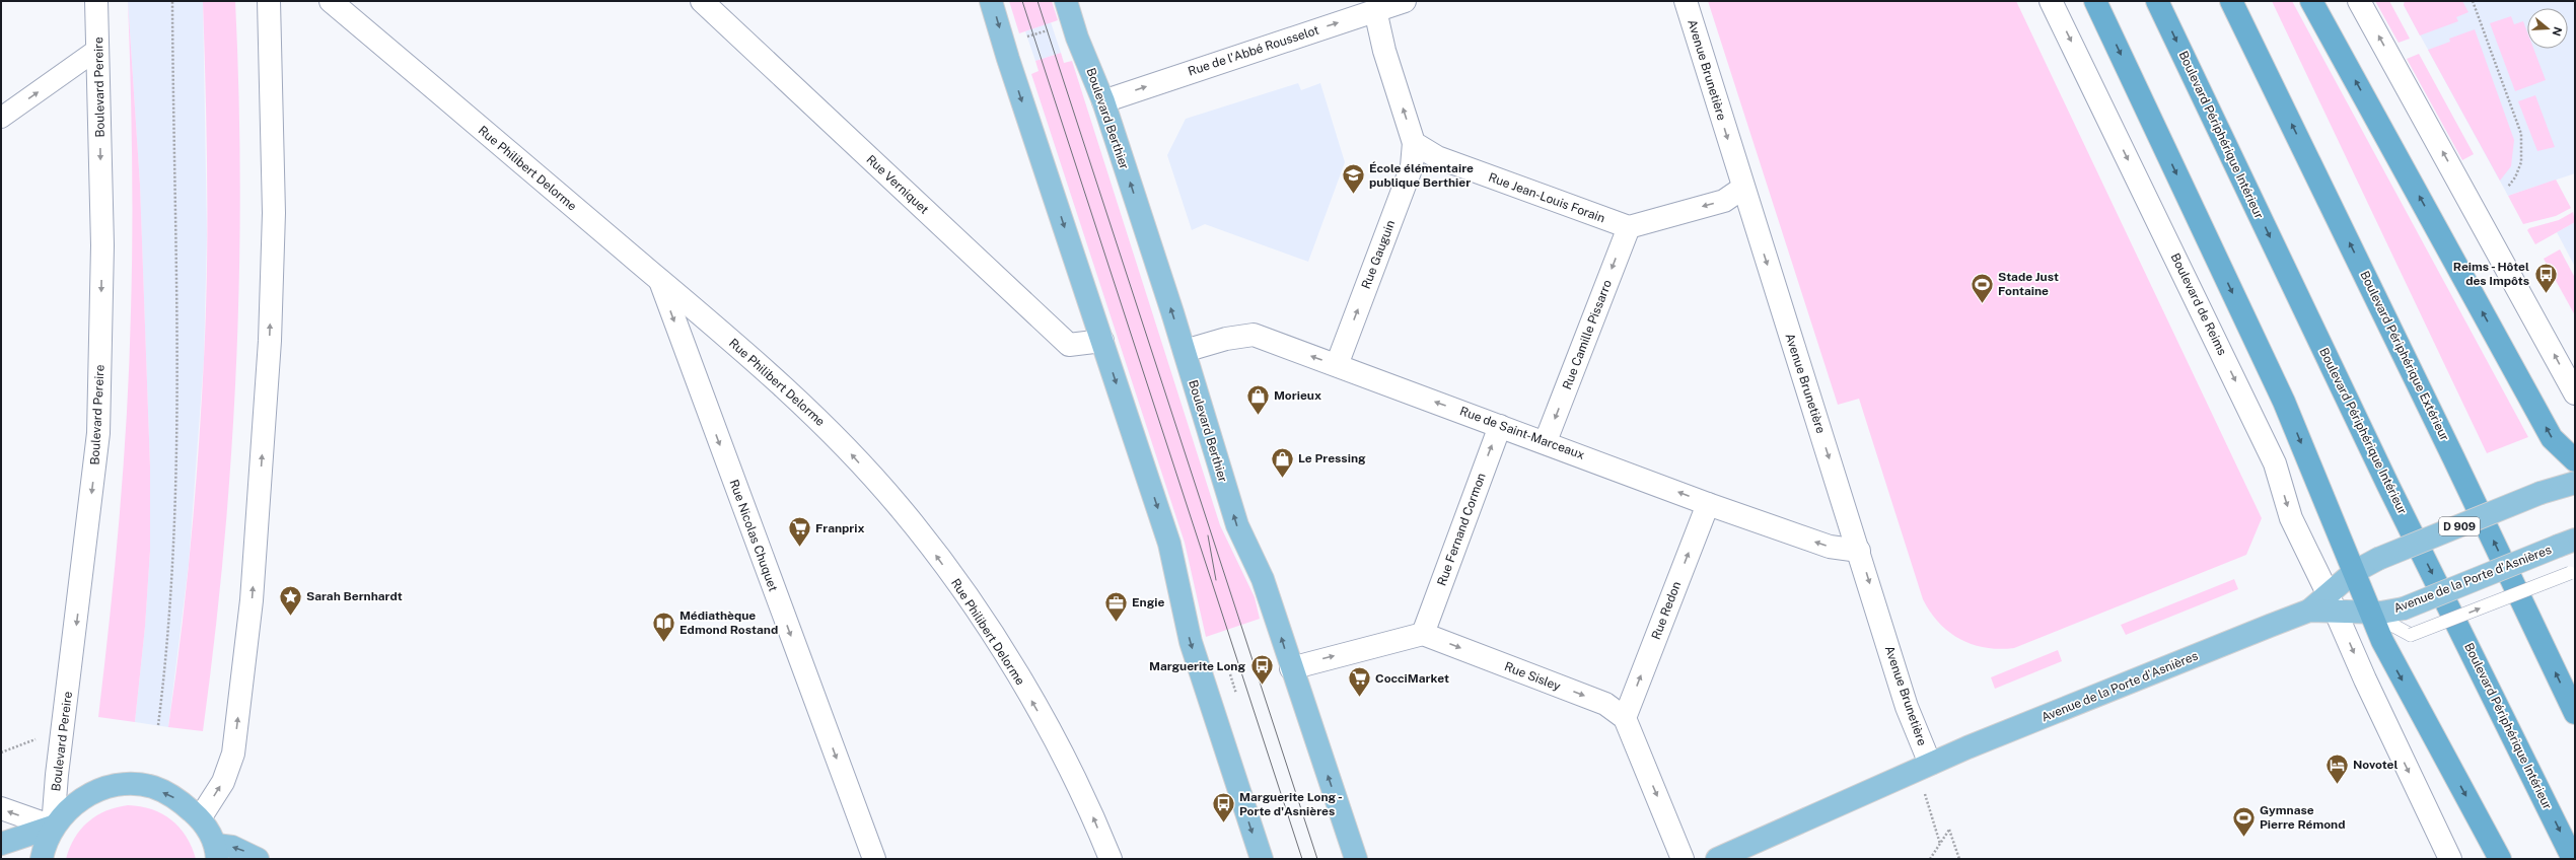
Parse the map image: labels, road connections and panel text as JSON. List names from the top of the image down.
{
  "streets": {
    "highway": ["Boulevard Périphérique Intérieur", "Boulevard Périphérique Extérieur"],
    "main road": ["Boulevard Berthier", "D 909", "Avenue de la Porte d'Asnières"],
    "street": [
      "Rue de l'Abbé Rousselot",
      "Avenue Brunetière",
      "Boulevard Pereire",
      "Rue Philibert Delorme",
      "Rue Verniquet",
      "Rue Jean-Louis Forain",
      "Rue Gauguin",
      "Boulevard de Reims",
      "Rue Camille Pissarro",
      "Rue de Saint-Marceaux",
      "Rue Fernand Cormon",
      "Rue Nicolas Chuquet",
      "Rue Redon",
      "Rue Sisley"
    ]
  },
  "crossings": [
    ["Rue de l'Abbé Rousselot", "Boulevard Berthier"],
    ["Avenue Brunetière", "Rue de Saint-Marceaux"],
    ["Avenue Brunetière", "Avenue de la Porte d'Asnières"],
    ["Boulevard Berthier", "Rue de Saint-Marceaux"],
    ["Rue Philibert Delorme", "Rue Nicolas Chuquet"],
    ["Rue Jean-Louis Forain", "Rue Gauguin"],
    ["Rue Jean-Louis Forain", "Rue Camille Pissarro"],
    ["Rue Gauguin", "Rue de Saint-Marceaux"],
    ["Boulevard de Reims", "D 909"],
    ["Boulevard de Reims", "Avenue de la Porte d'Asnières"],
    ["Rue Camille Pissarro", "Rue de Saint-Marceaux"],
    ["Rue de Saint-Marceaux", "Rue Fernand Cormon"],
    ["Rue de Saint-Marceaux", "Rue Redon"],
    ["D 909", "Avenue de la Porte d'Asnières"],
    ["Rue Fernand Cormon", "Rue Sisley"],
    ["Rue Redon", "Rue Sisley"]
  ],
  "one_way": [
    "Rue de l'Abbé Rousselot",
    "Avenue Brunetière",
    "Rue Philibert Delorme",
    "Rue Gauguin",
    "Boulevard de Reims",
    "Rue Camille Pissarro",
    "Rue de Saint-Marceaux",
    "Rue Fernand Cormon",
    "Rue Nicolas Chuquet",
    "Rue Redon",
    "Rue Sisley"
  ],
  "places": {
    "school or university": ["École élémentaire publique Berthier"],
    "bus stop": ["Reims - Hôtel des Impôts", "Marguerite Long", "Marguerite Long - Porte d'Asnières"],
    "sports": ["Stade Just Fontaine", "Gymnase Pierre Rémond"],
    "shop": ["Morieux", "Le Pressing"],
    "supermarket": ["Franprix", "CocciMarket"],
    "place": ["Sarah Bernhardt"],
    "office": ["Engie"],
    "library": ["Médiathèque Edmond Rostand"],
    "hotel": ["Novotel"]
  },
  "north": "right"
}
